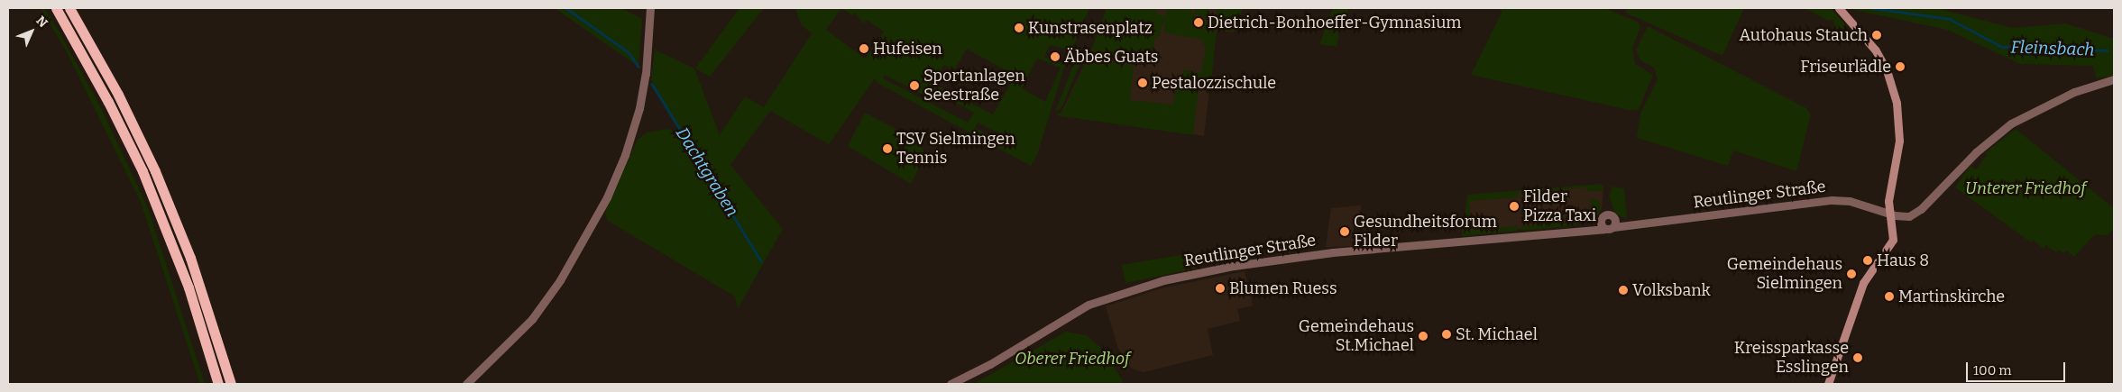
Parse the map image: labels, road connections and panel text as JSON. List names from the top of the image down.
{
  "streets": {
    "street": ["Reutlinger Straße"]
  },
  "water": ["Fleinsbach", "Dachtgraben"],
  "parks": ["Unterer Friedhof", "Oberer Friedhof"],
  "places": [
    "Dietrich-Bonhoeffer-Gymnasium",
    "Kunstrasenplatz",
    "Autohaus Stauch",
    "Hufeisen",
    "Äbbes Guats",
    "Friseurlädle",
    "Pestalozzischule",
    "Sportanlagen Seestraße",
    "TSV Sielmingen Tennis",
    "Filder Pizza Taxi",
    "Gesundheitsforum Filder",
    "Haus 8",
    "Gemeindehaus Sielmingen",
    "Blumen Ruess",
    "Volksbank",
    "Martinskirche",
    "St. Michael",
    "Gemeindehaus St.Michael",
    "Kreissparkasse Esslingen"
  ],
  "scale_bar": "100 m",
  "north": "top right"
}
